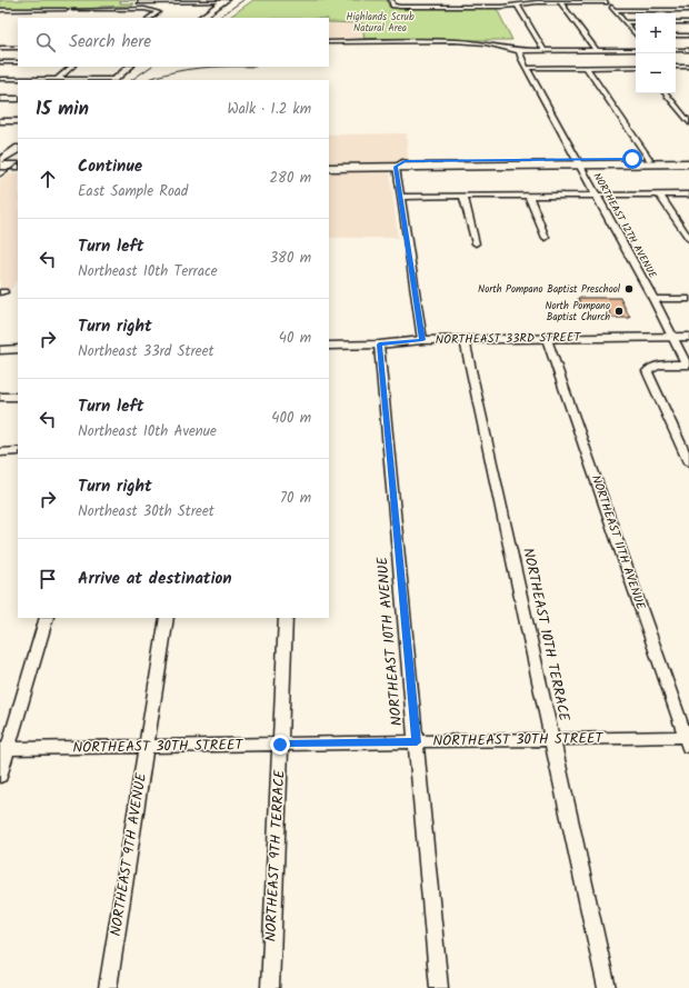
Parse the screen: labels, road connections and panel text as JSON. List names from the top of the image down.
{
  "streets": {
    "street": [
      "NORTHEAST 12TH AVENUE",
      "NORTHEAST 33RD STREET",
      "NORTHEAST 11TH AVENUE",
      "NORTHEAST 10TH TERRACE",
      "NORTHEAST 10TH AVENUE",
      "NORTHEAST 30TH STREET",
      "NORTHEAST 9TH AVENUE",
      "NORTHEAST 9TH TERRACE"
    ]
  },
  "crossings": [
    ["NORTHEAST 12TH AVENUE", "NORTHEAST 33RD STREET"],
    ["NORTHEAST 33RD STREET", "NORTHEAST 11TH AVENUE"],
    ["NORTHEAST 33RD STREET", "NORTHEAST 10TH TERRACE"],
    ["NORTHEAST 33RD STREET", "NORTHEAST 10TH AVENUE"],
    ["NORTHEAST 11TH AVENUE", "NORTHEAST 30TH STREET"],
    ["NORTHEAST 10TH TERRACE", "NORTHEAST 30TH STREET"],
    ["NORTHEAST 10TH AVENUE", "NORTHEAST 30TH STREET"],
    ["NORTHEAST 30TH STREET", "NORTHEAST 9TH AVENUE"],
    ["NORTHEAST 30TH STREET", "NORTHEAST 9TH TERRACE"]
  ],
  "parks": ["Highlands Scrub Natural Area"],
  "places": ["North Pompano Baptist Preschool", "North Pompano Baptist Church"],
  "page": {
    "map_buttons": ["+", "−"],
    "search": "Search here",
    "heading": ["15 min", "Walk · 1.2 km"],
    "list": [
      ["Continue", "East Sample Road", "280 m"],
      ["Turn left", "Northeast 10th Terrace", "380 m"],
      ["Turn right", "Northeast 33rd Street", "40 m"],
      ["Turn left", "Northeast 10th Avenue", "400 m"],
      ["Turn right", "Northeast 30th Street", "70 m"],
      "Arrive at destination"
    ]
  }
}
